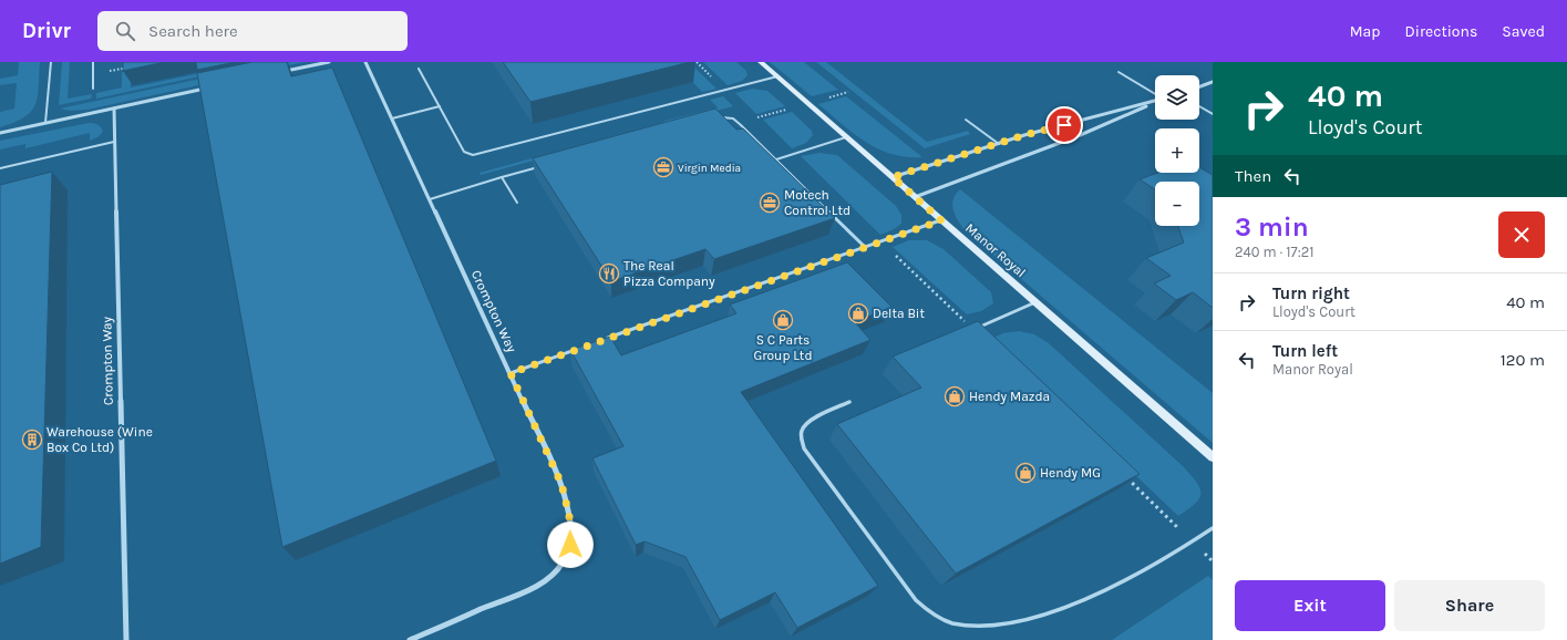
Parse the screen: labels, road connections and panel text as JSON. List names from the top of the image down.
{
  "streets": {
    "street": ["Manor Royal", "Crompton Way"]
  },
  "places": {
    "office": ["Virgin Media", "Motech Control Ltd"],
    "restaurant": ["The Real Pizza Company"],
    "shop": [
      "Delta Bit",
      "S C Parts Group Ltd",
      "Hendy Mazda",
      "Hendy MG"
    ],
    "building": ["Warehouse (Wine Box Co Ltd)"]
  },
  "page": {
    "header": "Drivr",
    "search": "Search here",
    "nav": ["Map", "Directions", "Saved"],
    "turn": ["40 m", "Lloyd's Court"],
    "map_buttons": ["+", "−"],
    "then": "Then",
    "heading": ["3 min", "240 m · 17:21"],
    "list": [
      {
        "name": "Turn right",
        "note": "Lloyd's Court",
        "value": "40 m"
      },
      {
        "name": "Turn left",
        "note": "Manor Royal",
        "value": "120 m"
      }
    ],
    "buttons": ["Exit", "Share"]
  }
}
